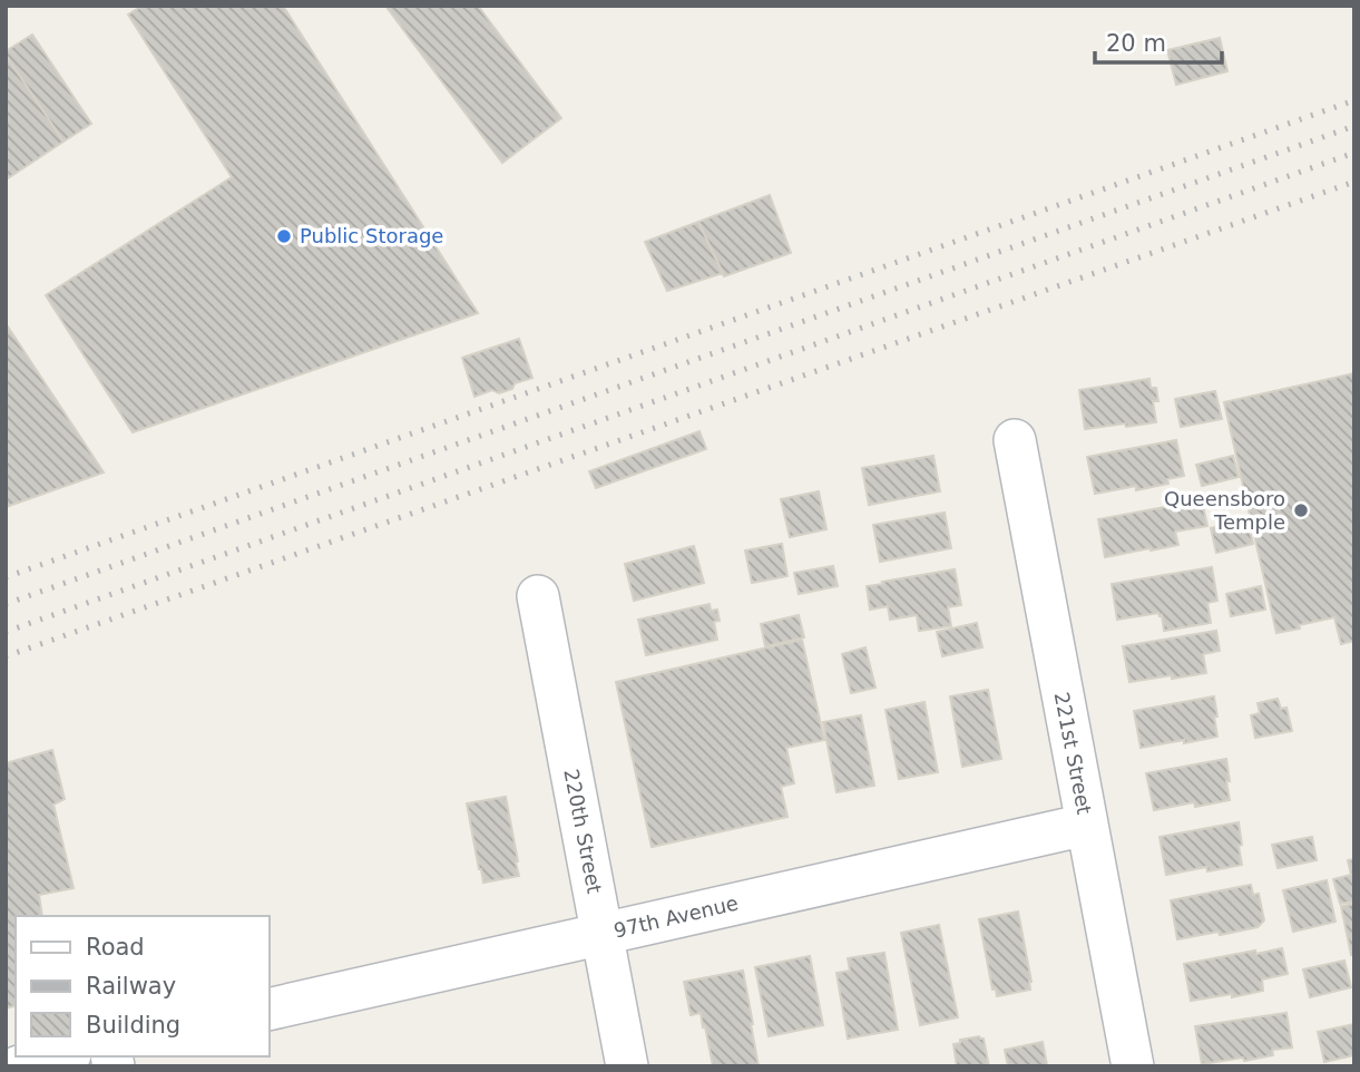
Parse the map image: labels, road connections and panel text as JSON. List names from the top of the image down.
{
  "streets": {
    "street": ["221st Street", "220th Street", "97th Avenue"]
  },
  "crossings": [
    ["221st Street", "97th Avenue"],
    ["220th Street", "97th Avenue"]
  ],
  "places": ["Public Storage", "Queensboro Temple"],
  "legend": ["Road", "Railway", "Building"],
  "scale_bar": "20 m"
}
